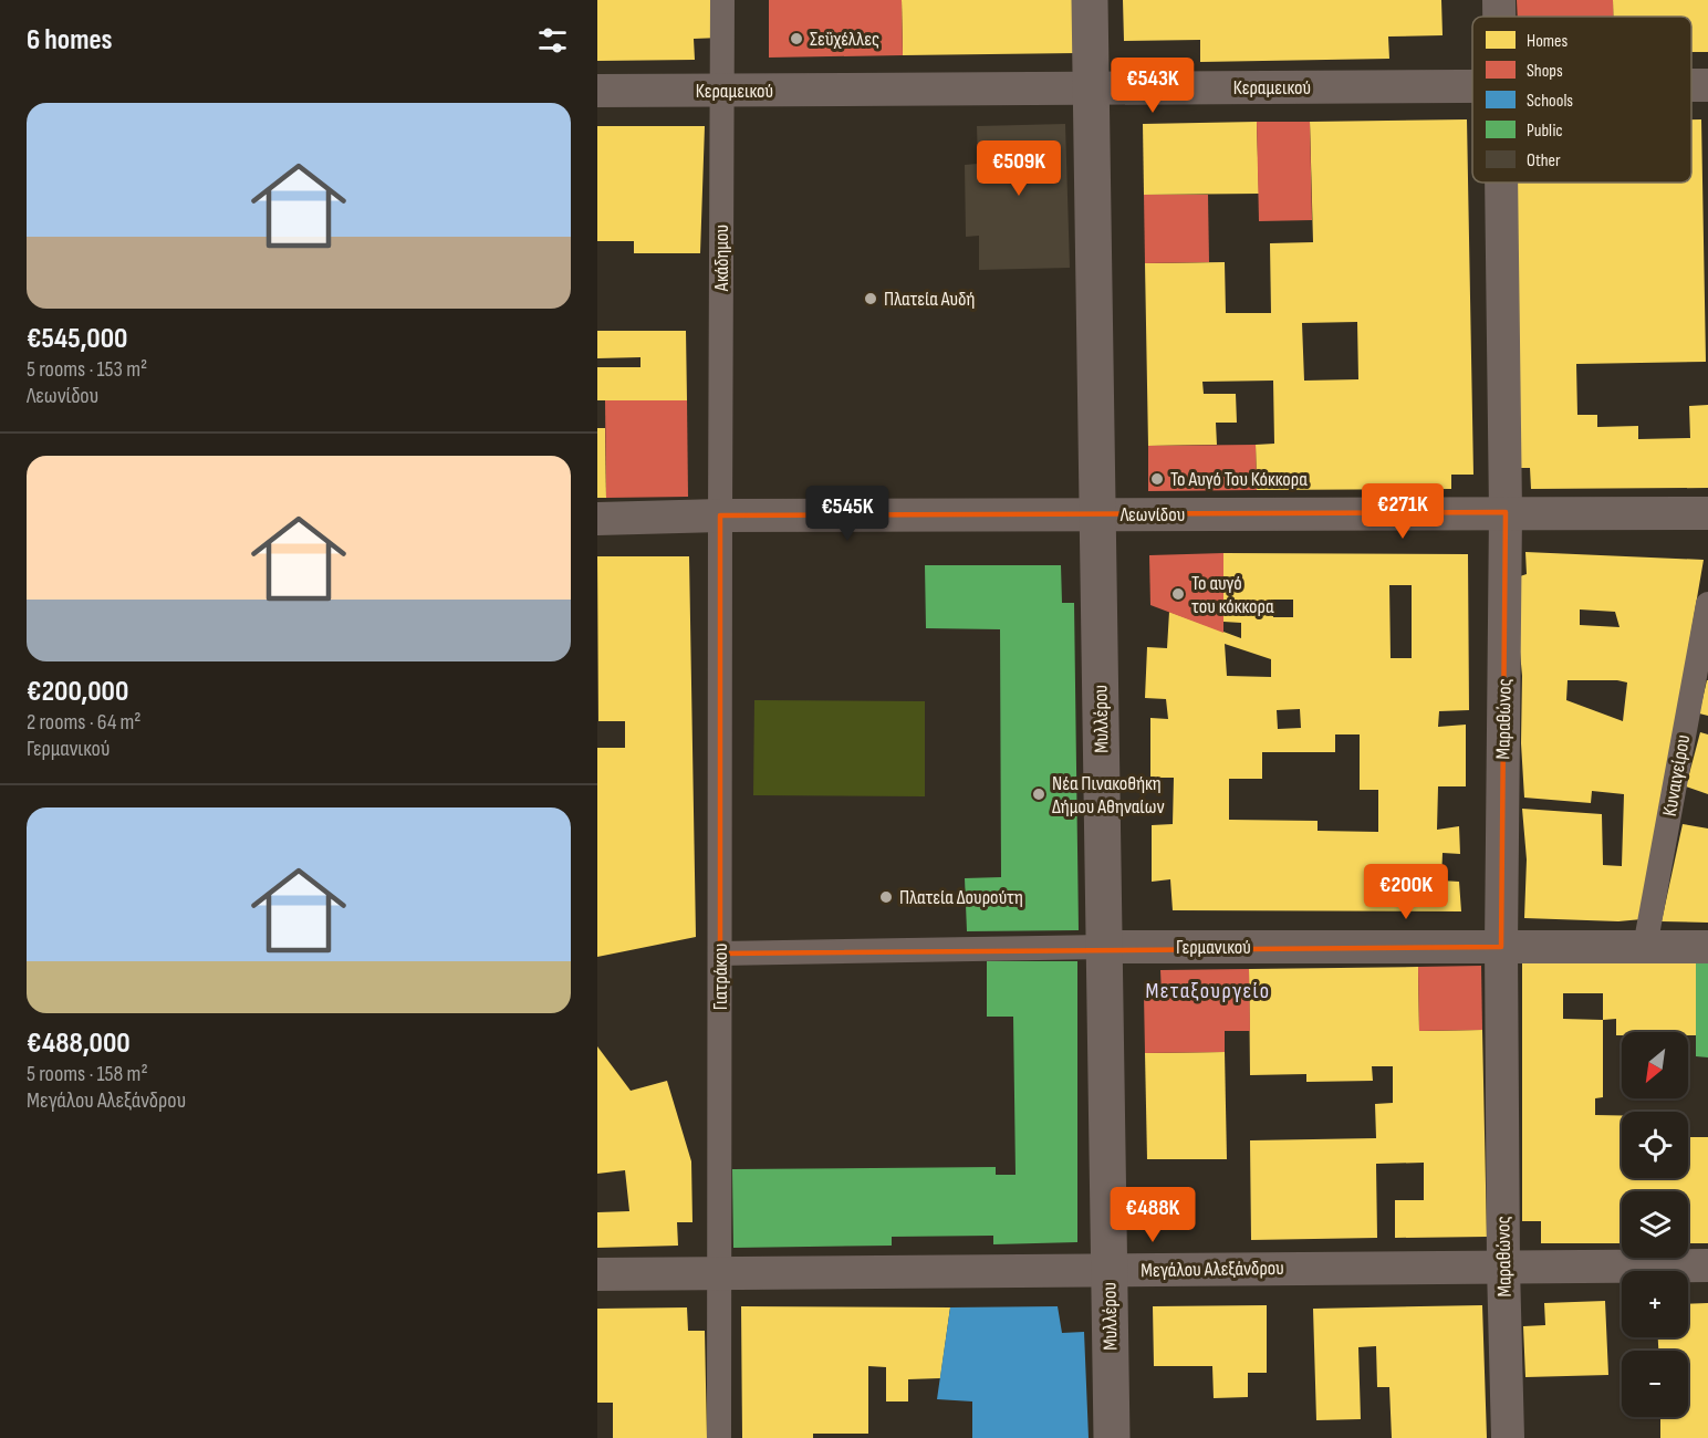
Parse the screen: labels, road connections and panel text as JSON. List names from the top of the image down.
{
  "streets": {
    "street": [
      "Κεραμεικού",
      "Ακάδημου",
      "Λεωνίδου",
      "Μυλλέρου",
      "Μαραθώνος",
      "Κυναιγείρου",
      "Γερμανικού",
      "Γιατράκου",
      "Μεγάλου Αλεξάνδρου"
    ]
  },
  "crossings": [
    ["Κεραμεικού", "Ακάδημου"],
    ["Κεραμεικού", "Μυλλέρου"],
    ["Ακάδημου", "Λεωνίδου"],
    ["Ακάδημου", "Γιατράκου"],
    ["Λεωνίδου", "Μυλλέρου"],
    ["Λεωνίδου", "Μαραθώνος"],
    ["Λεωνίδου", "Γιατράκου"],
    ["Μυλλέρου", "Γερμανικού"],
    ["Μυλλέρου", "Μεγάλου Αλεξάνδρου"],
    ["Μαραθώνος", "Γερμανικού"],
    ["Μαραθώνος", "Μεγάλου Αλεξάνδρου"],
    ["Κυναιγείρου", "Γερμανικού"],
    ["Γερμανικού", "Γιατράκου"],
    ["Γιατράκου", "Μεγάλου Αλεξάνδρου"]
  ],
  "districts": ["Μεταξουργείο"],
  "places": [
    "Σεϋχέλλες",
    "Πλατεία Αυδή",
    "Το Αυγό Του Κόκκορα",
    "Το αυγό του κόκκορα",
    "Νέα Πινακοθήκη Δήμου Αθηναίων",
    "Πλατεία Δουρούτη"
  ],
  "legend": [
    "Homes",
    "Shops",
    "Schools",
    "Public",
    "Other"
  ],
  "north": "bottom left",
  "page": {
    "heading": "6 homes",
    "price": [
      "€543K",
      "€509K",
      "€271K",
      "€545K",
      "€200K",
      "€488K"
    ],
    "list": [
      {
        "name": "€545,000",
        "note": "5 rooms · 153 m² · Λεωνίδου"
      },
      {
        "name": "€200,000",
        "note": "2 rooms · 64 m² · Γερμανικού"
      },
      {
        "name": "€488,000",
        "note": "5 rooms · 158 m² · Μεγάλου Αλεξάνδρου"
      }
    ],
    "map_buttons": ["+", "−"]
  }
}
